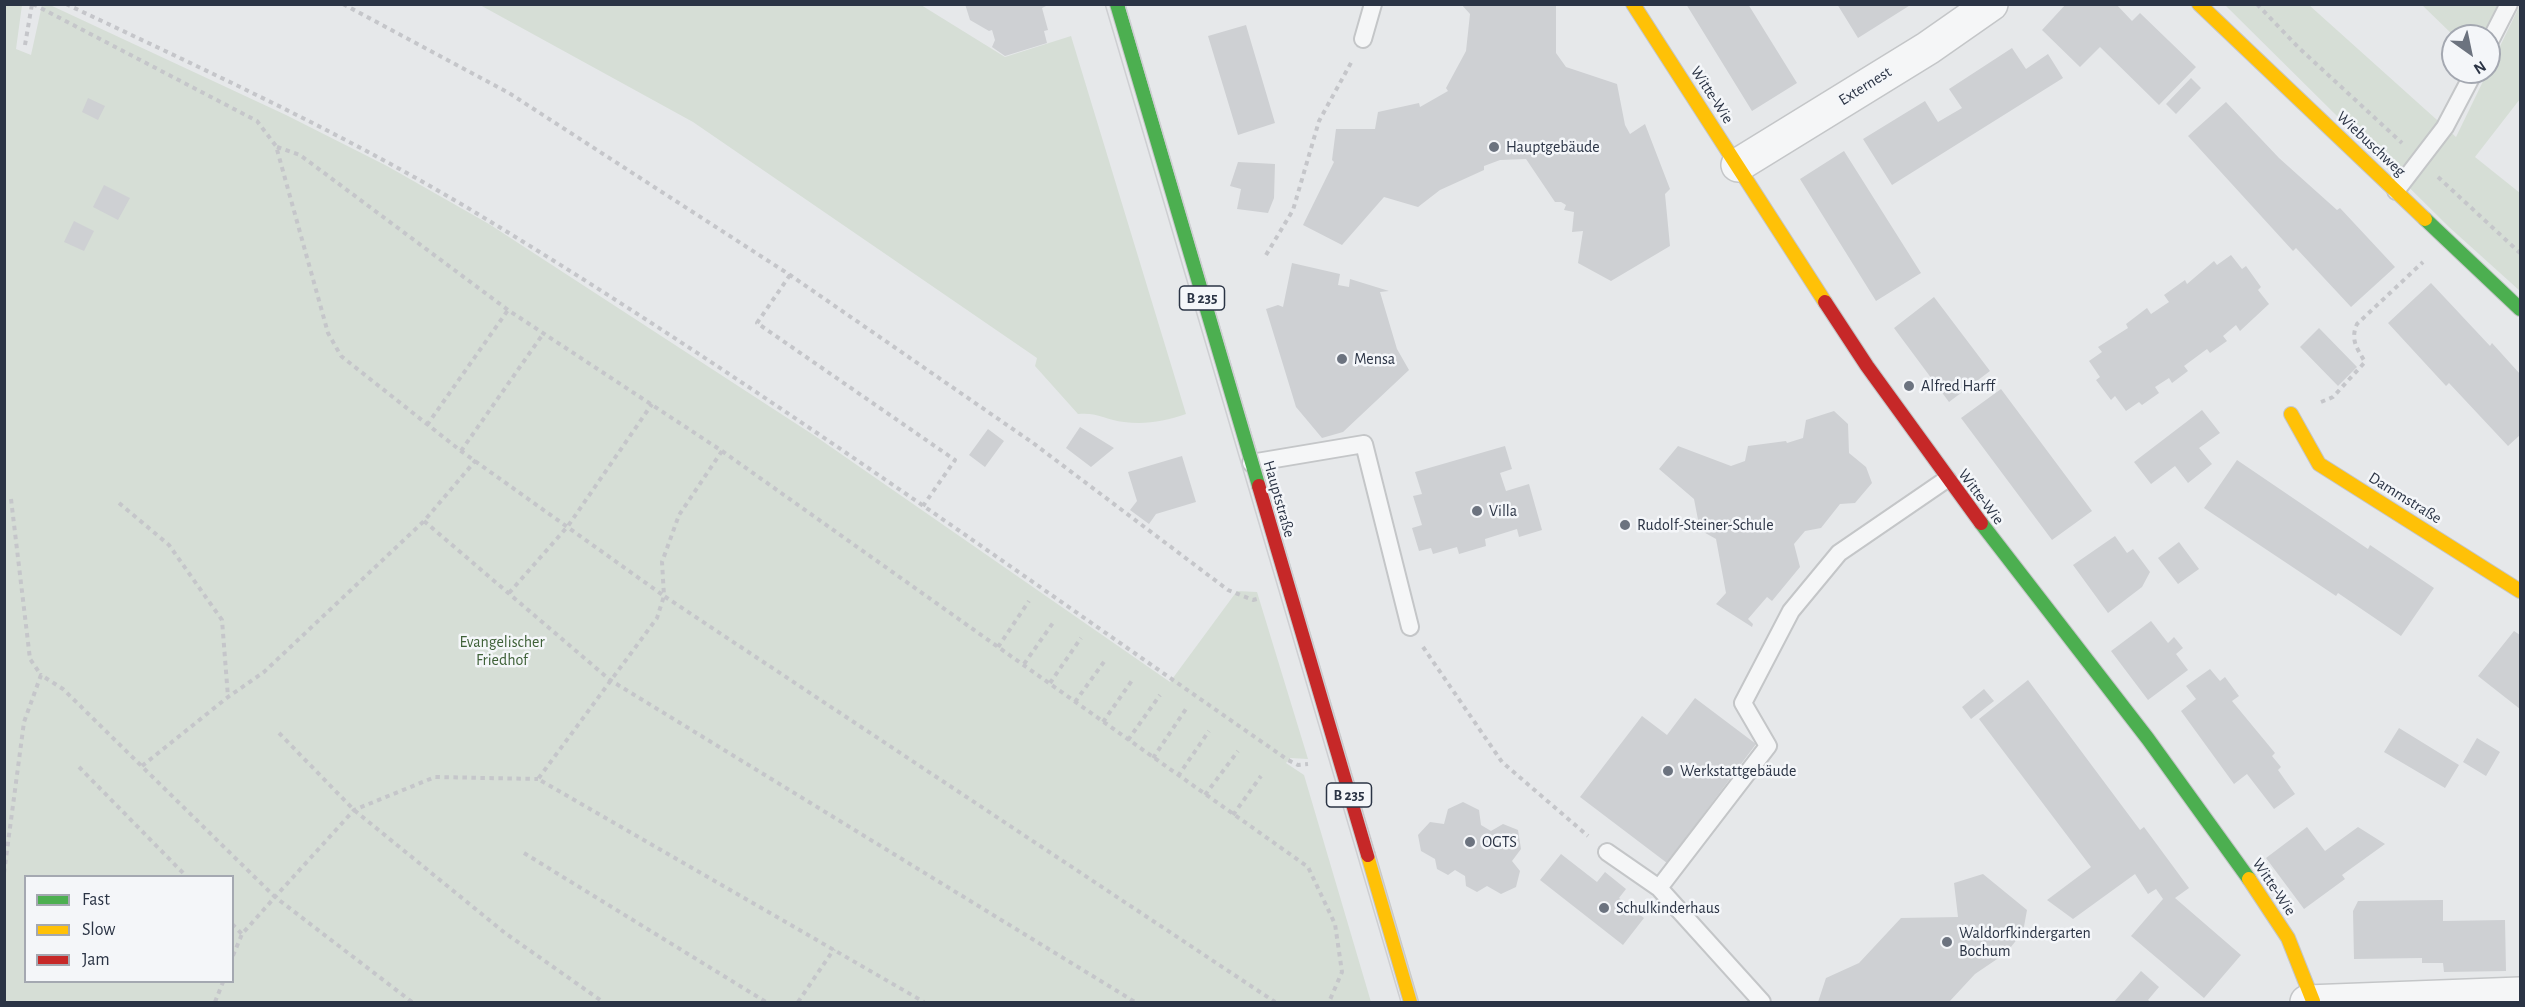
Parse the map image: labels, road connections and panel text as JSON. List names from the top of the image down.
{
  "streets": {
    "street": [
      "Externest",
      "Witte-Wie",
      "Wiebuschweg",
      "B 235",
      "Dammstraße",
      "Hauptstraße"
    ]
  },
  "crossings": [
    ["Externest", "Witte-Wie"]
  ],
  "parks": ["Evangelischer Friedhof"],
  "places": [
    "Hauptgebäude",
    "Mensa",
    "Alfred Harff",
    "Villa",
    "Rudolf-Steiner-Schule",
    "Werkstattgebäude",
    "OGTS",
    "Schulkinderhaus",
    "Waldorfkindergarten Bochum"
  ],
  "legend": ["Fast", "Slow", "Jam"],
  "north": "bottom right"
}
